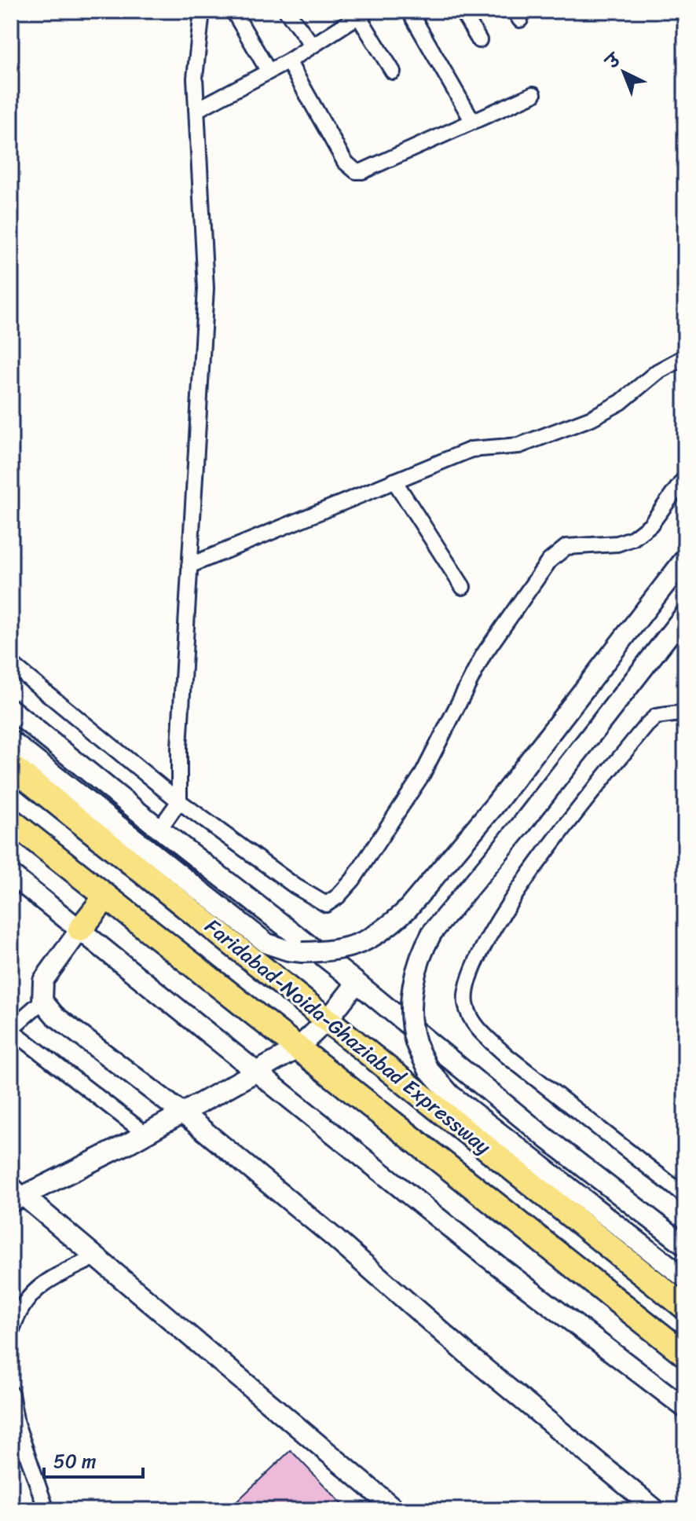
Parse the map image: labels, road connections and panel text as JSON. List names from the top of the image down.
{
  "streets": {
    "main road": ["Faridabad-Noida-Ghaziabad Expressway"]
  },
  "scale_bar": "50 m",
  "north": "top left"
}
